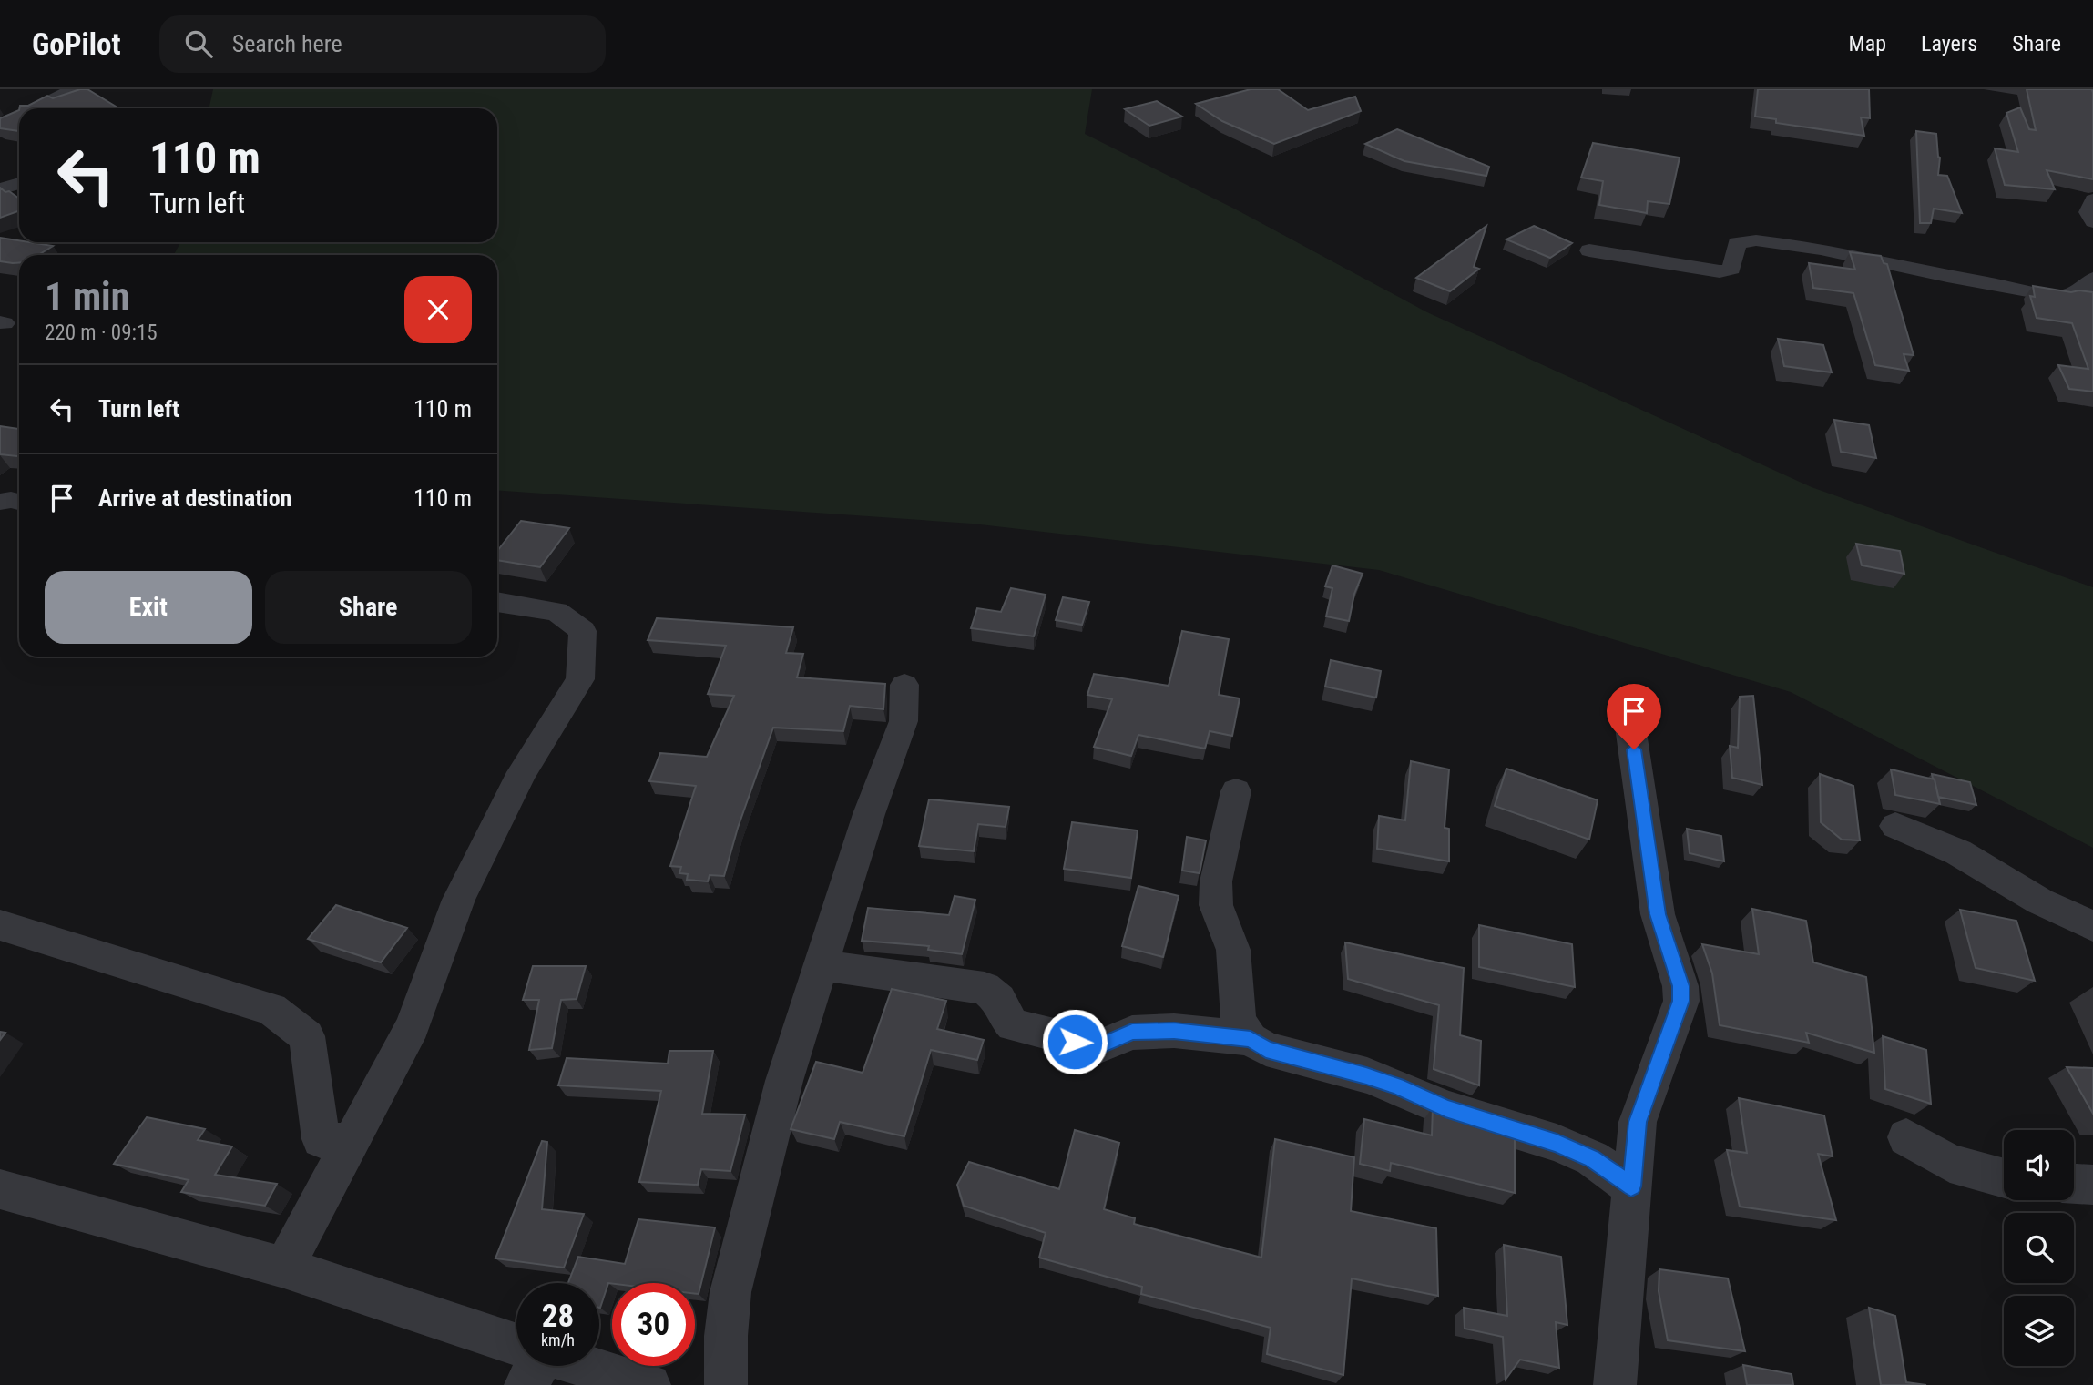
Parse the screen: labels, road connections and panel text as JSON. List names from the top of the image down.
{
  "page": {
    "header": "GoPilot",
    "search": "Search here",
    "nav": ["Map", "Layers", "Share"],
    "turn": ["110 m", "Turn left"],
    "heading": ["1 min", "220 m · 09:15"],
    "list": [
      {
        "name": "Turn left",
        "value": "110 m"
      },
      {
        "name": "Arrive at destination",
        "value": "110 m"
      }
    ],
    "buttons": ["Exit", "Share"],
    "speed": "28 km/h",
    "limit": "30"
  }
}
